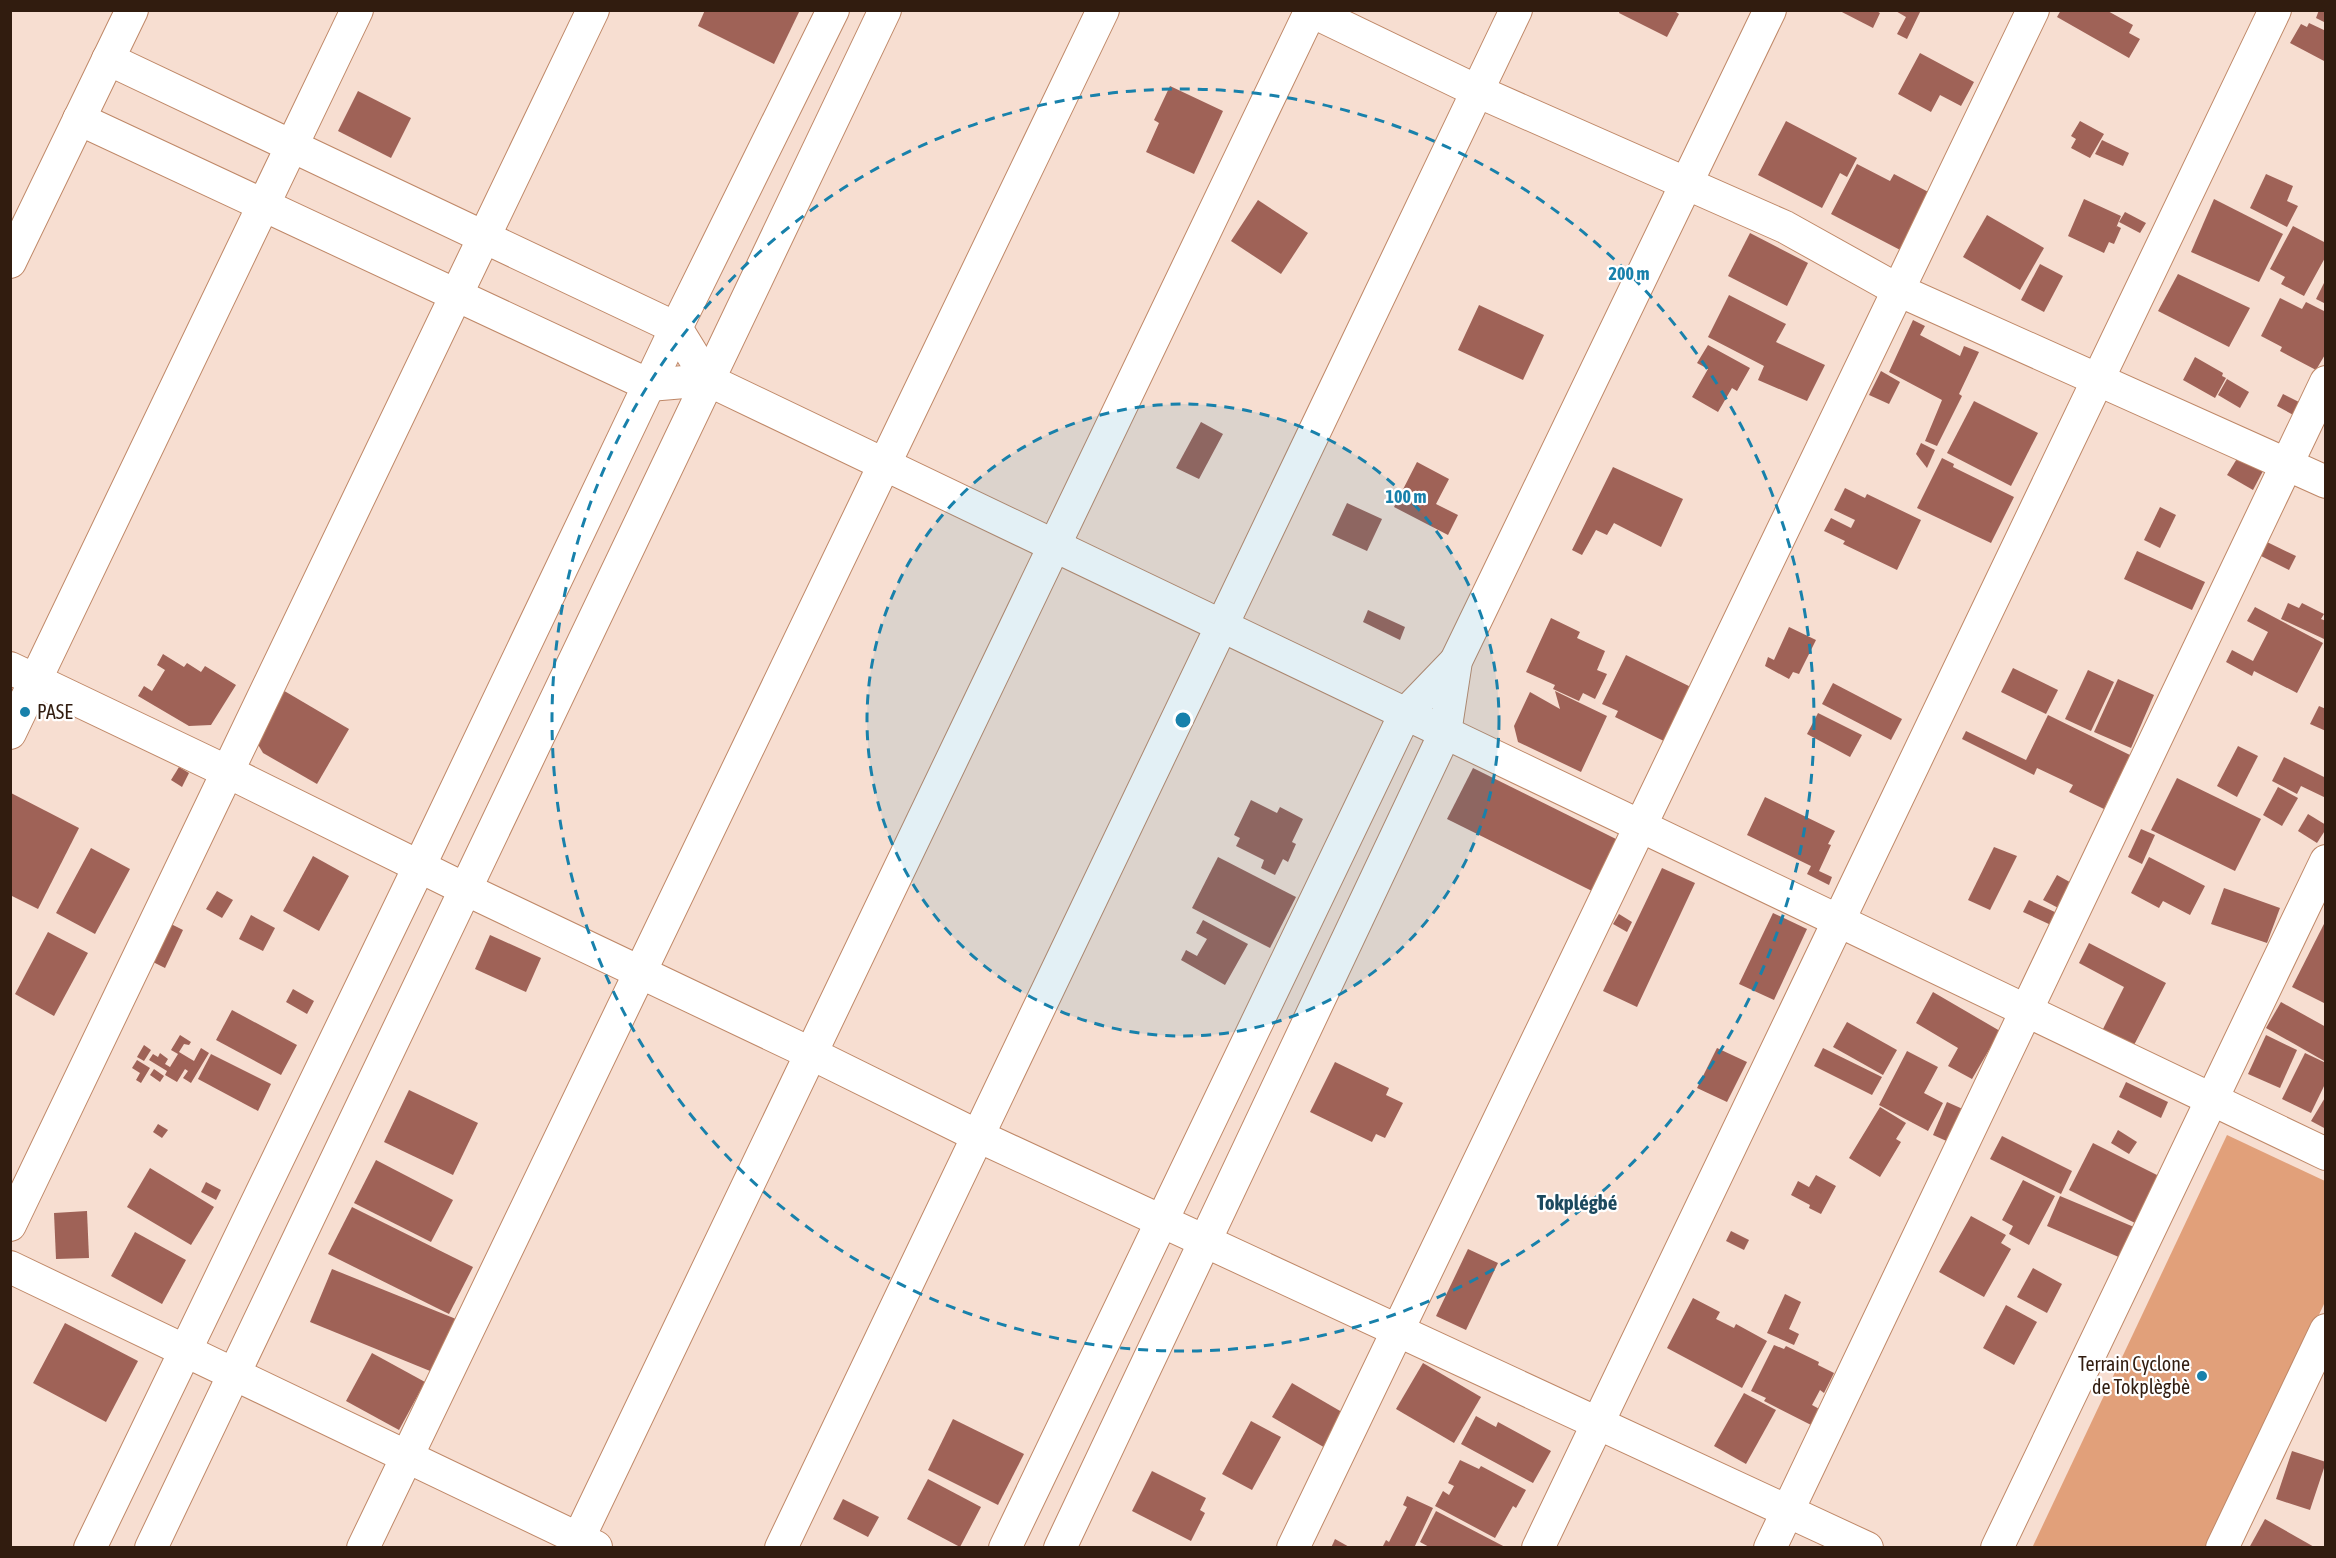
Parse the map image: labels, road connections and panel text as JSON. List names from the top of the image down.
{
  "districts": ["Tokplégbé"],
  "places": ["PASE", "Terrain Cyclone de Tokplègbè"],
  "rings": ["200 m", "100 m"]
}
